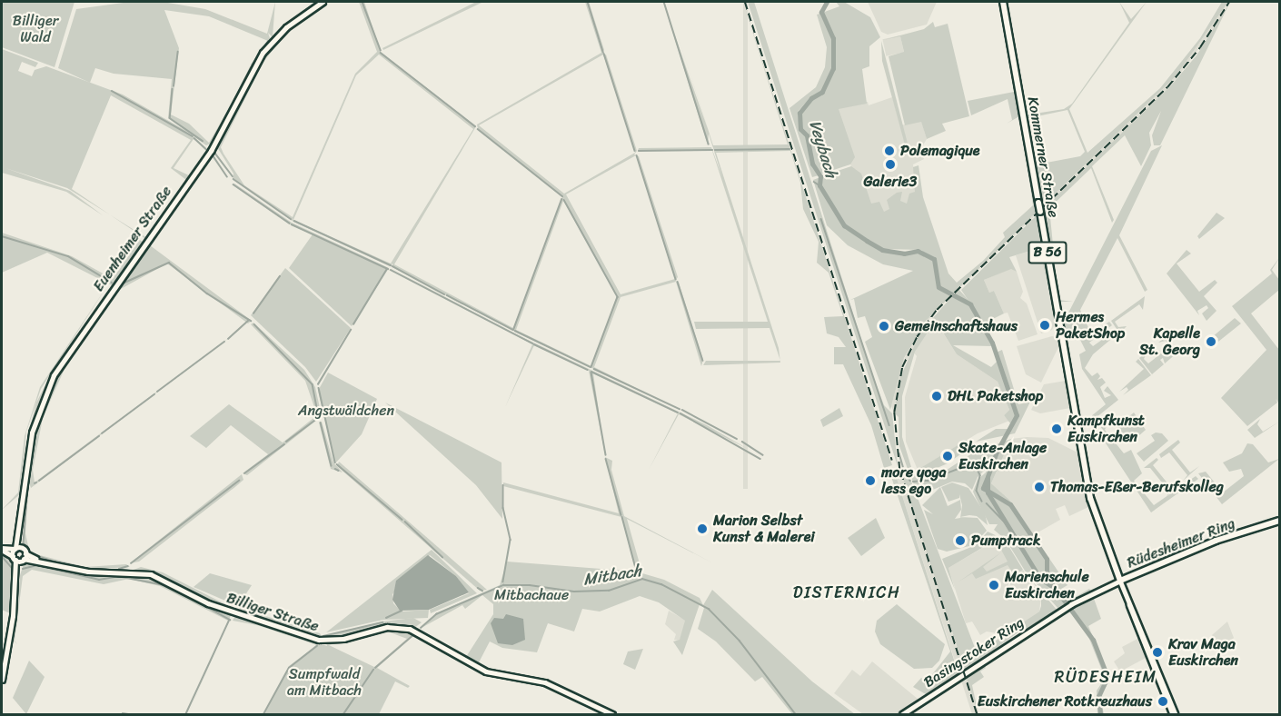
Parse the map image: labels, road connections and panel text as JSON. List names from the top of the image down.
{
  "streets": {
    "main road": [
      "Kommerner Straße",
      "Euenheimer Straße",
      "B 56",
      "Rüdesheimer Ring",
      "Basingstoker Ring"
    ],
    "street": ["Billiger Straße"]
  },
  "crossings": [
    ["Kommerner Straße", "Rüdesheimer Ring"],
    ["Euenheimer Straße", "Billiger Straße"],
    ["Rüdesheimer Ring", "Basingstoker Ring"]
  ],
  "districts": ["DISTERNICH", "RÜDESHEIM"],
  "water": ["Veybach", "Mitbach"],
  "parks": [
    "Billiger Wald",
    "Angstwäldchen",
    "Mitbachaue",
    "Sumpfwald am Mitbach"
  ],
  "places": [
    "Polemagique",
    "Galerie3",
    "Hermes PaketShop",
    "Gemeinschaftshaus",
    "Kapelle St. Georg",
    "DHL Paketshop",
    "Kampfkunst Euskirchen",
    "Skate-Anlage Euskirchen",
    "more yoga less ego",
    "Thomas-Eßer-Berufskolleg",
    "Marion Selbst Kunst & Malerei",
    "Pumptrack",
    "Marienschule Euskirchen",
    "Krav Maga Euskirchen",
    "Euskirchener Rotkreuzhaus"
  ]
}
